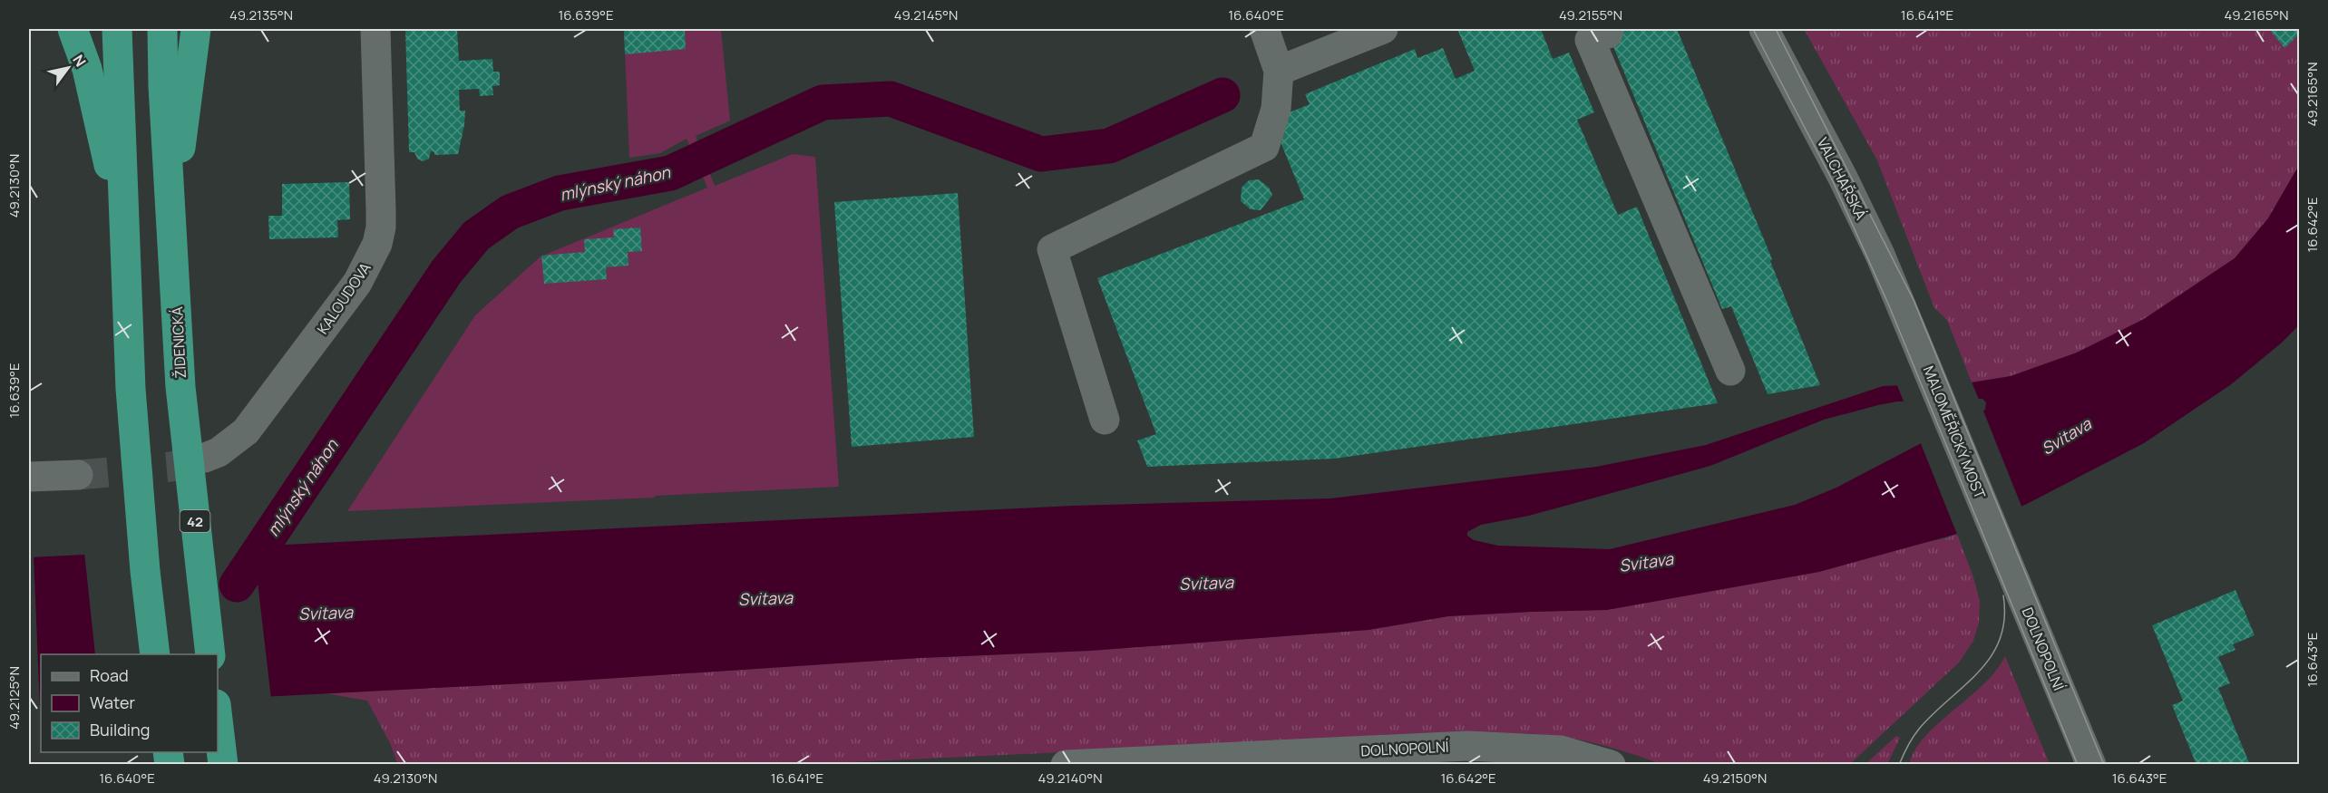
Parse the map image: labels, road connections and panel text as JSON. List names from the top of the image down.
{
  "streets": {
    "highway": ["ŽIDENICKÁ", "42"],
    "street": [
      "VALCHAŘSKÁ",
      "KALOUDOVA",
      "MALOMĚŘICKÝ MOST",
      "DOLNOPOLNÍ"
    ]
  },
  "crossings": [
    ["VALCHAŘSKÁ", "MALOMĚŘICKÝ MOST"],
    ["MALOMĚŘICKÝ MOST", "DOLNOPOLNÍ"]
  ],
  "water": ["mlýnský náhon", "Svitava"],
  "legend": ["Road", "Water", "Building"],
  "north": "top right",
  "coordinates": [
    "49.2135°N",
    "16.639°E",
    "49.2145°N",
    "16.640°E",
    "49.2155°N",
    "16.641°E",
    "49.2165°N",
    "49.2130°N",
    "16.642°E",
    "16.643°E",
    "49.2125°N",
    "49.2140°N",
    "49.2150°N"
  ]
}
